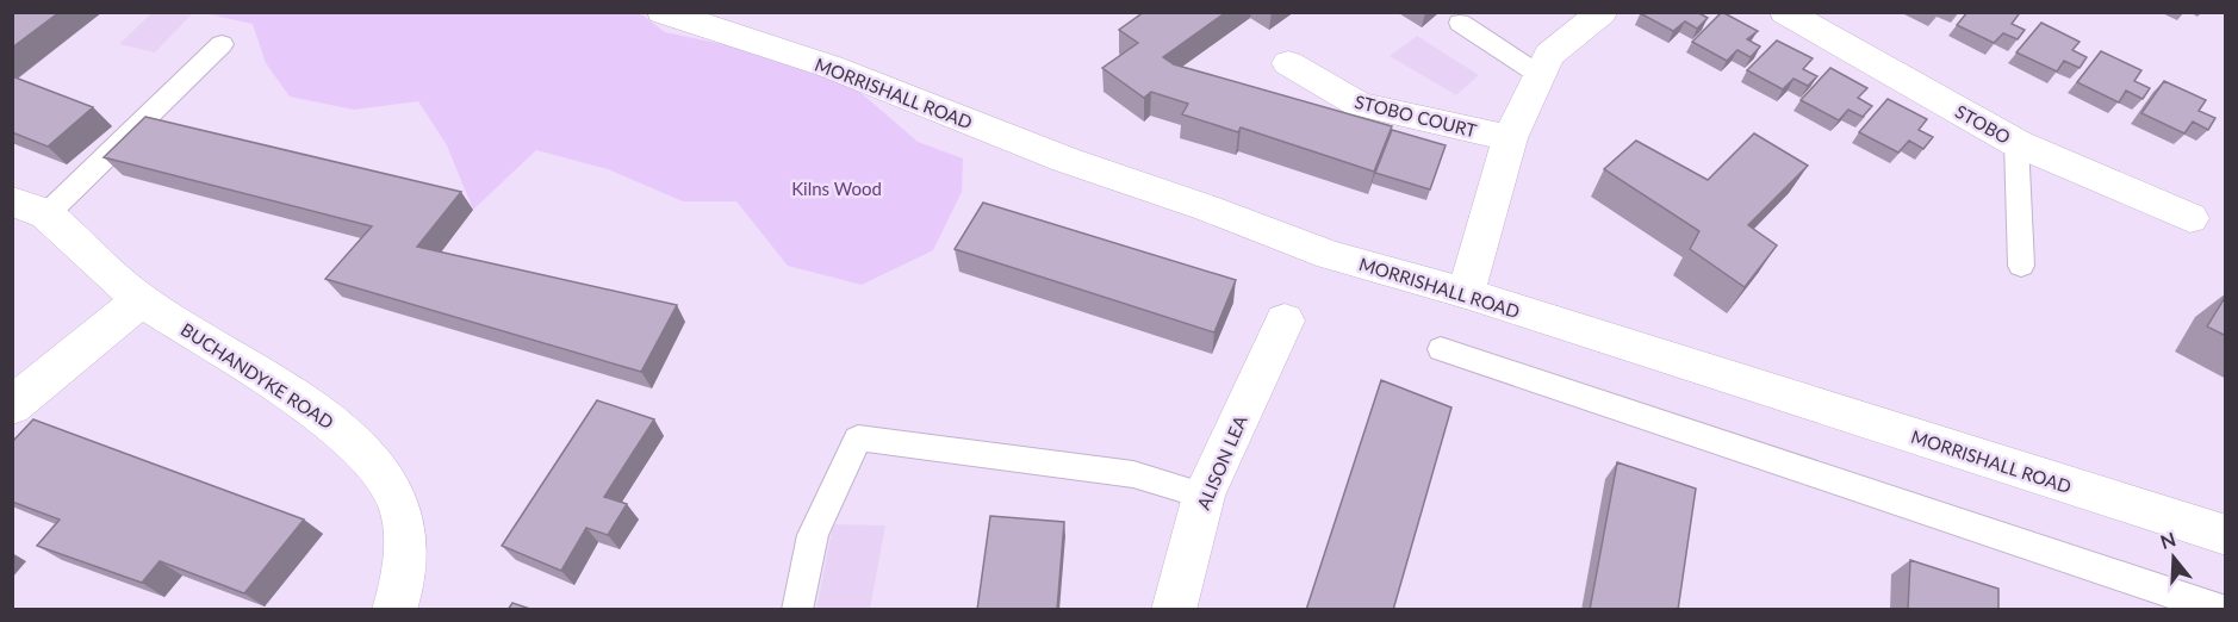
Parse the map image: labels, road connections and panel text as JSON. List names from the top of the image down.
{
  "streets": {
    "street": [
      "MORRISHALL ROAD",
      "STOBO COURT",
      "STOBO",
      "BUCHANDYKE ROAD",
      "ALISON LEA"
    ]
  },
  "parks": ["Kilns Wood"],
  "north": "top"
}
